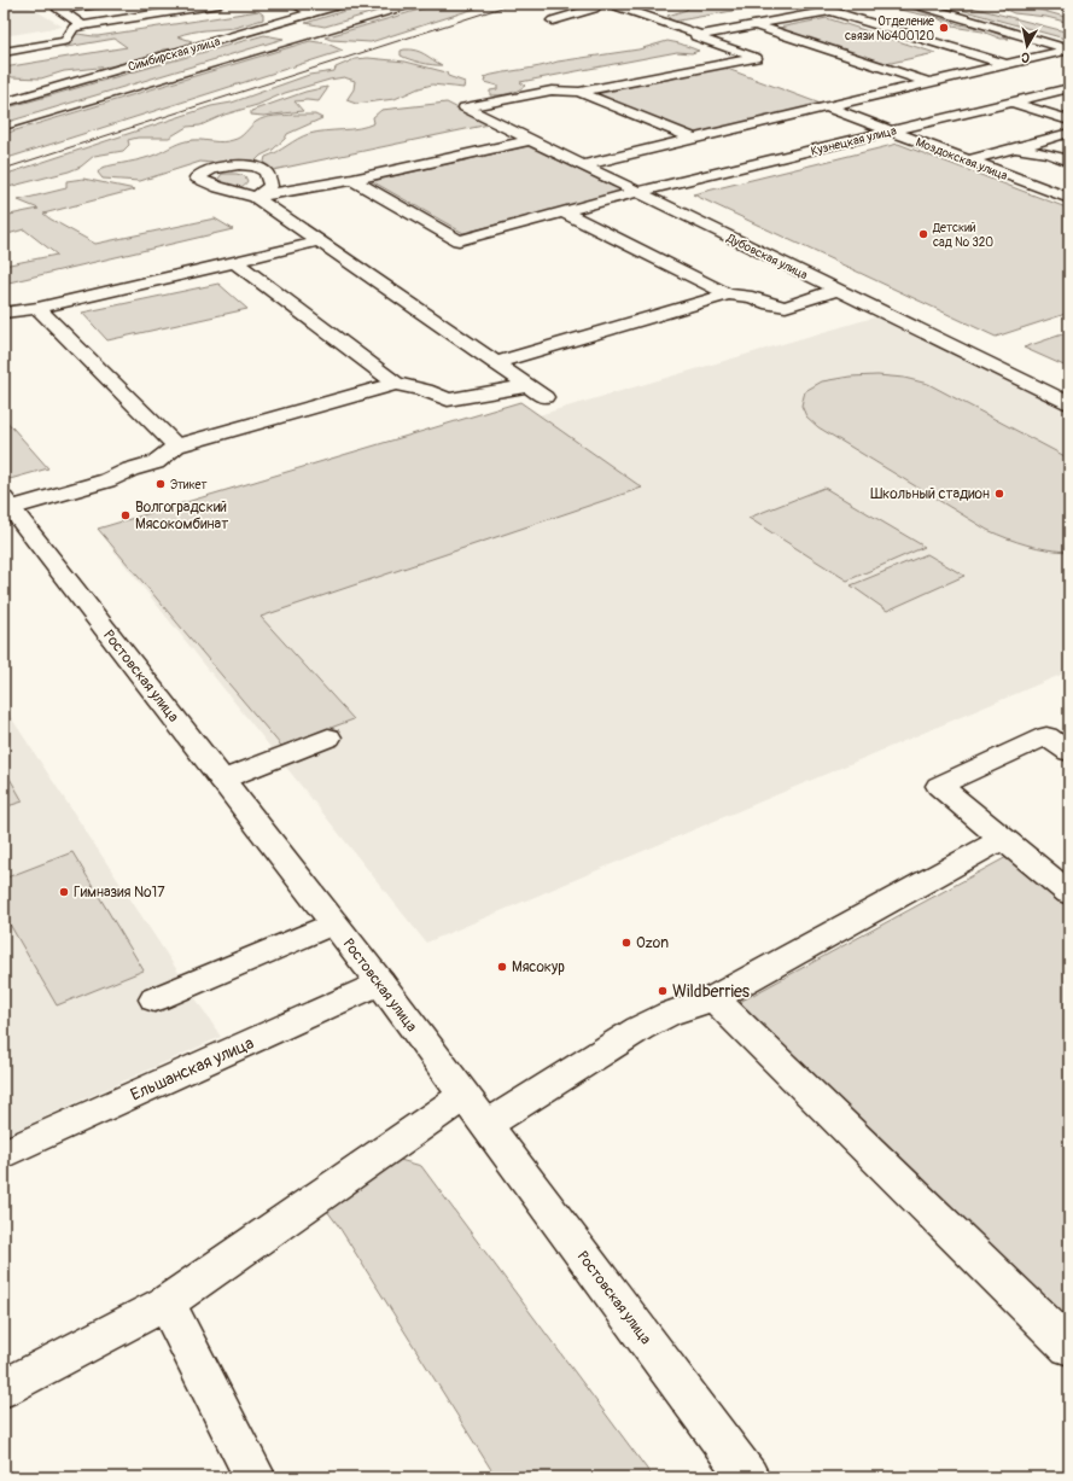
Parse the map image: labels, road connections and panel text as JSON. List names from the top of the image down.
{
  "streets": {
    "main road": [
      "Симбирская улица",
      "Кузнецкая улица",
      "Моздокская улица",
      "Дубовская улица",
      "Ростовская улица",
      "Ельшанская улица"
    ]
  },
  "crossings": [
    ["Кузнецкая улица", "Моздокская улица"],
    ["Кузнецкая улица", "Дубовская улица"],
    ["Ростовская улица", "Ельшанская улица"]
  ],
  "places": [
    "Отделение связи №400120",
    "Детский сад № 320",
    "Этикет",
    "Школьный стадион",
    "Волгоградский Мясокомбинат",
    "Гимназия №17",
    "Ozon",
    "Мясокур",
    "Wildberries"
  ],
  "north": "bottom"
}
